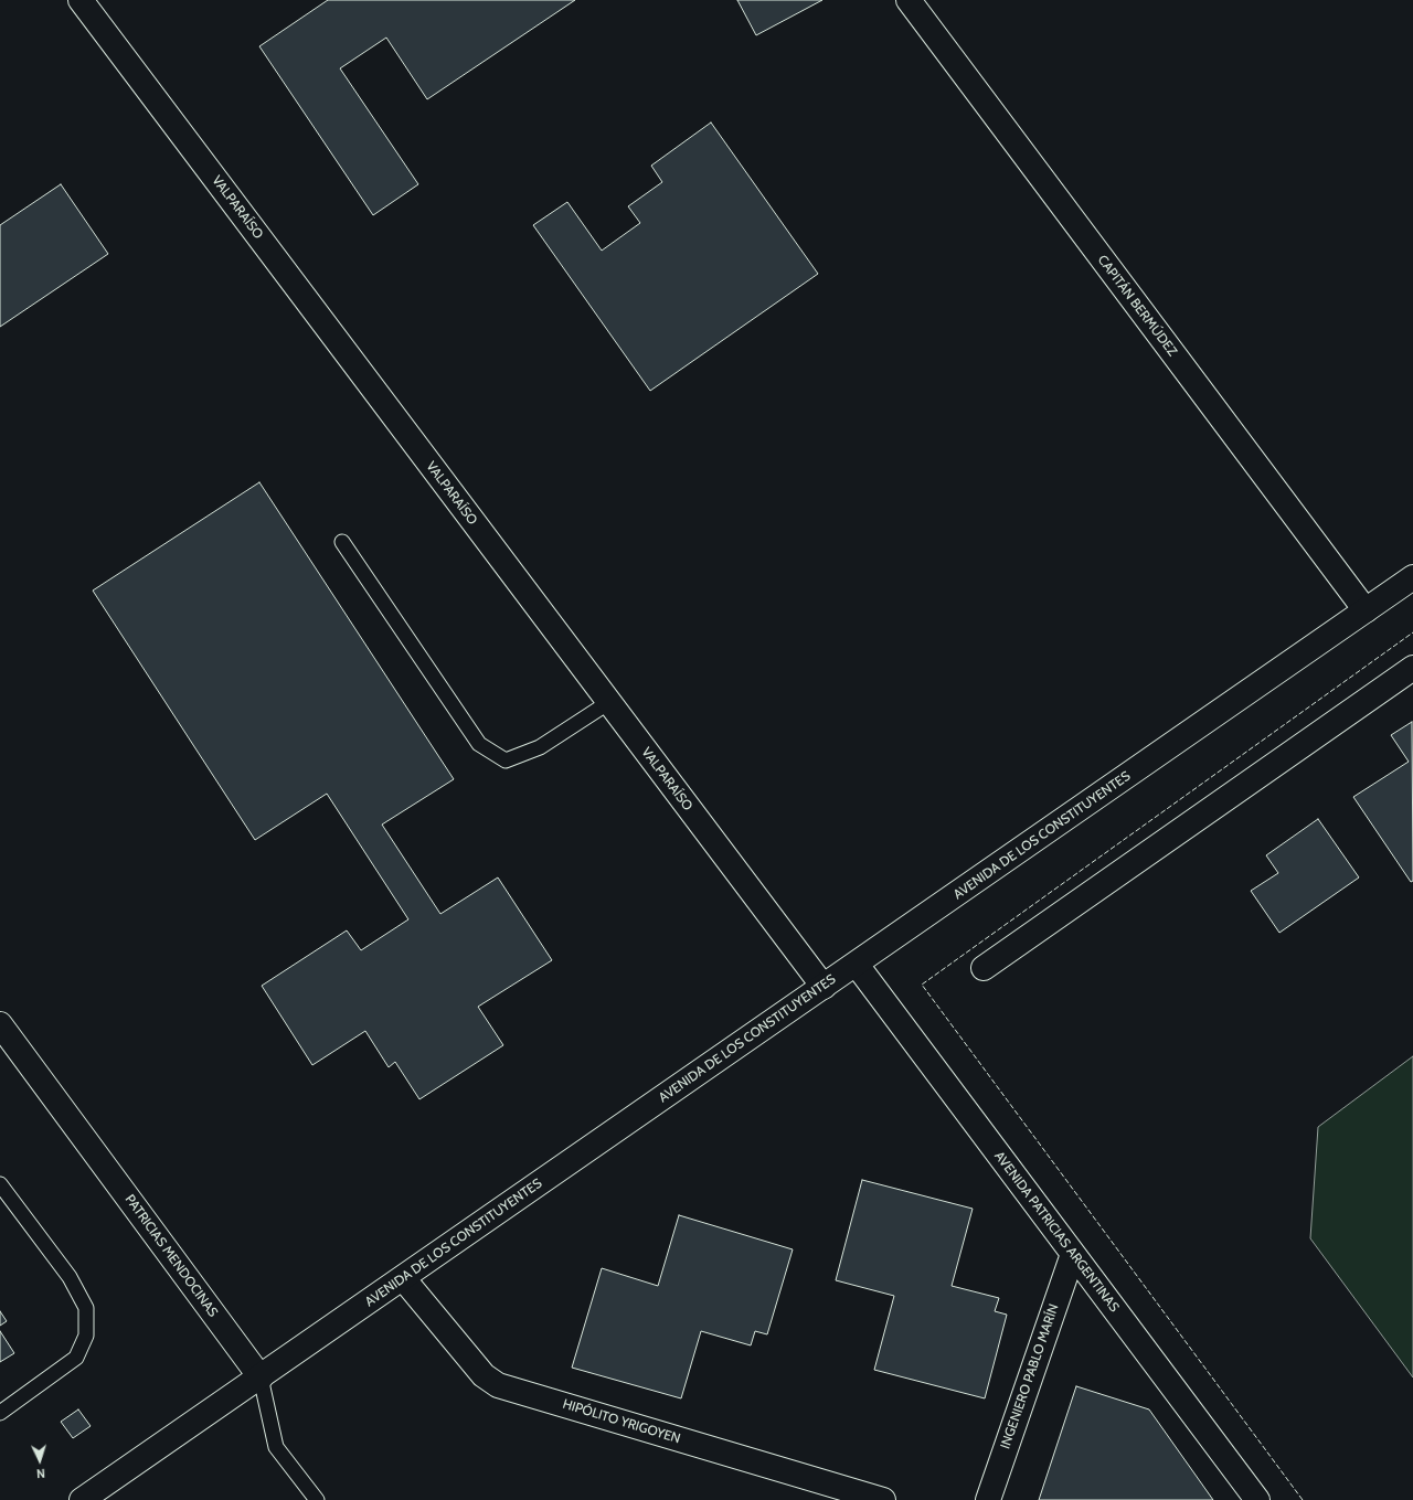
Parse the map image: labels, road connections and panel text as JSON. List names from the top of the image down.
{
  "streets": {
    "street": [
      "VALPARAÍSO",
      "CAPITÁN BERMÚDEZ",
      "AVENIDA DE LOS CONSTITUYENTES",
      "AVENIDA PATRICIAS ARGENTINAS",
      "PATRICIAS MENDOCINAS",
      "INGENIERO PABLO MARÍN",
      "HIPÓLITO YRIGOYEN"
    ]
  },
  "crossings": [
    ["VALPARAÍSO", "AVENIDA DE LOS CONSTITUYENTES"],
    ["CAPITÁN BERMÚDEZ", "AVENIDA DE LOS CONSTITUYENTES"],
    ["AVENIDA DE LOS CONSTITUYENTES", "AVENIDA PATRICIAS ARGENTINAS"],
    ["AVENIDA DE LOS CONSTITUYENTES", "PATRICIAS MENDOCINAS"],
    ["AVENIDA DE LOS CONSTITUYENTES", "HIPÓLITO YRIGOYEN"],
    ["AVENIDA PATRICIAS ARGENTINAS", "INGENIERO PABLO MARÍN"]
  ],
  "north": "bottom"
}
